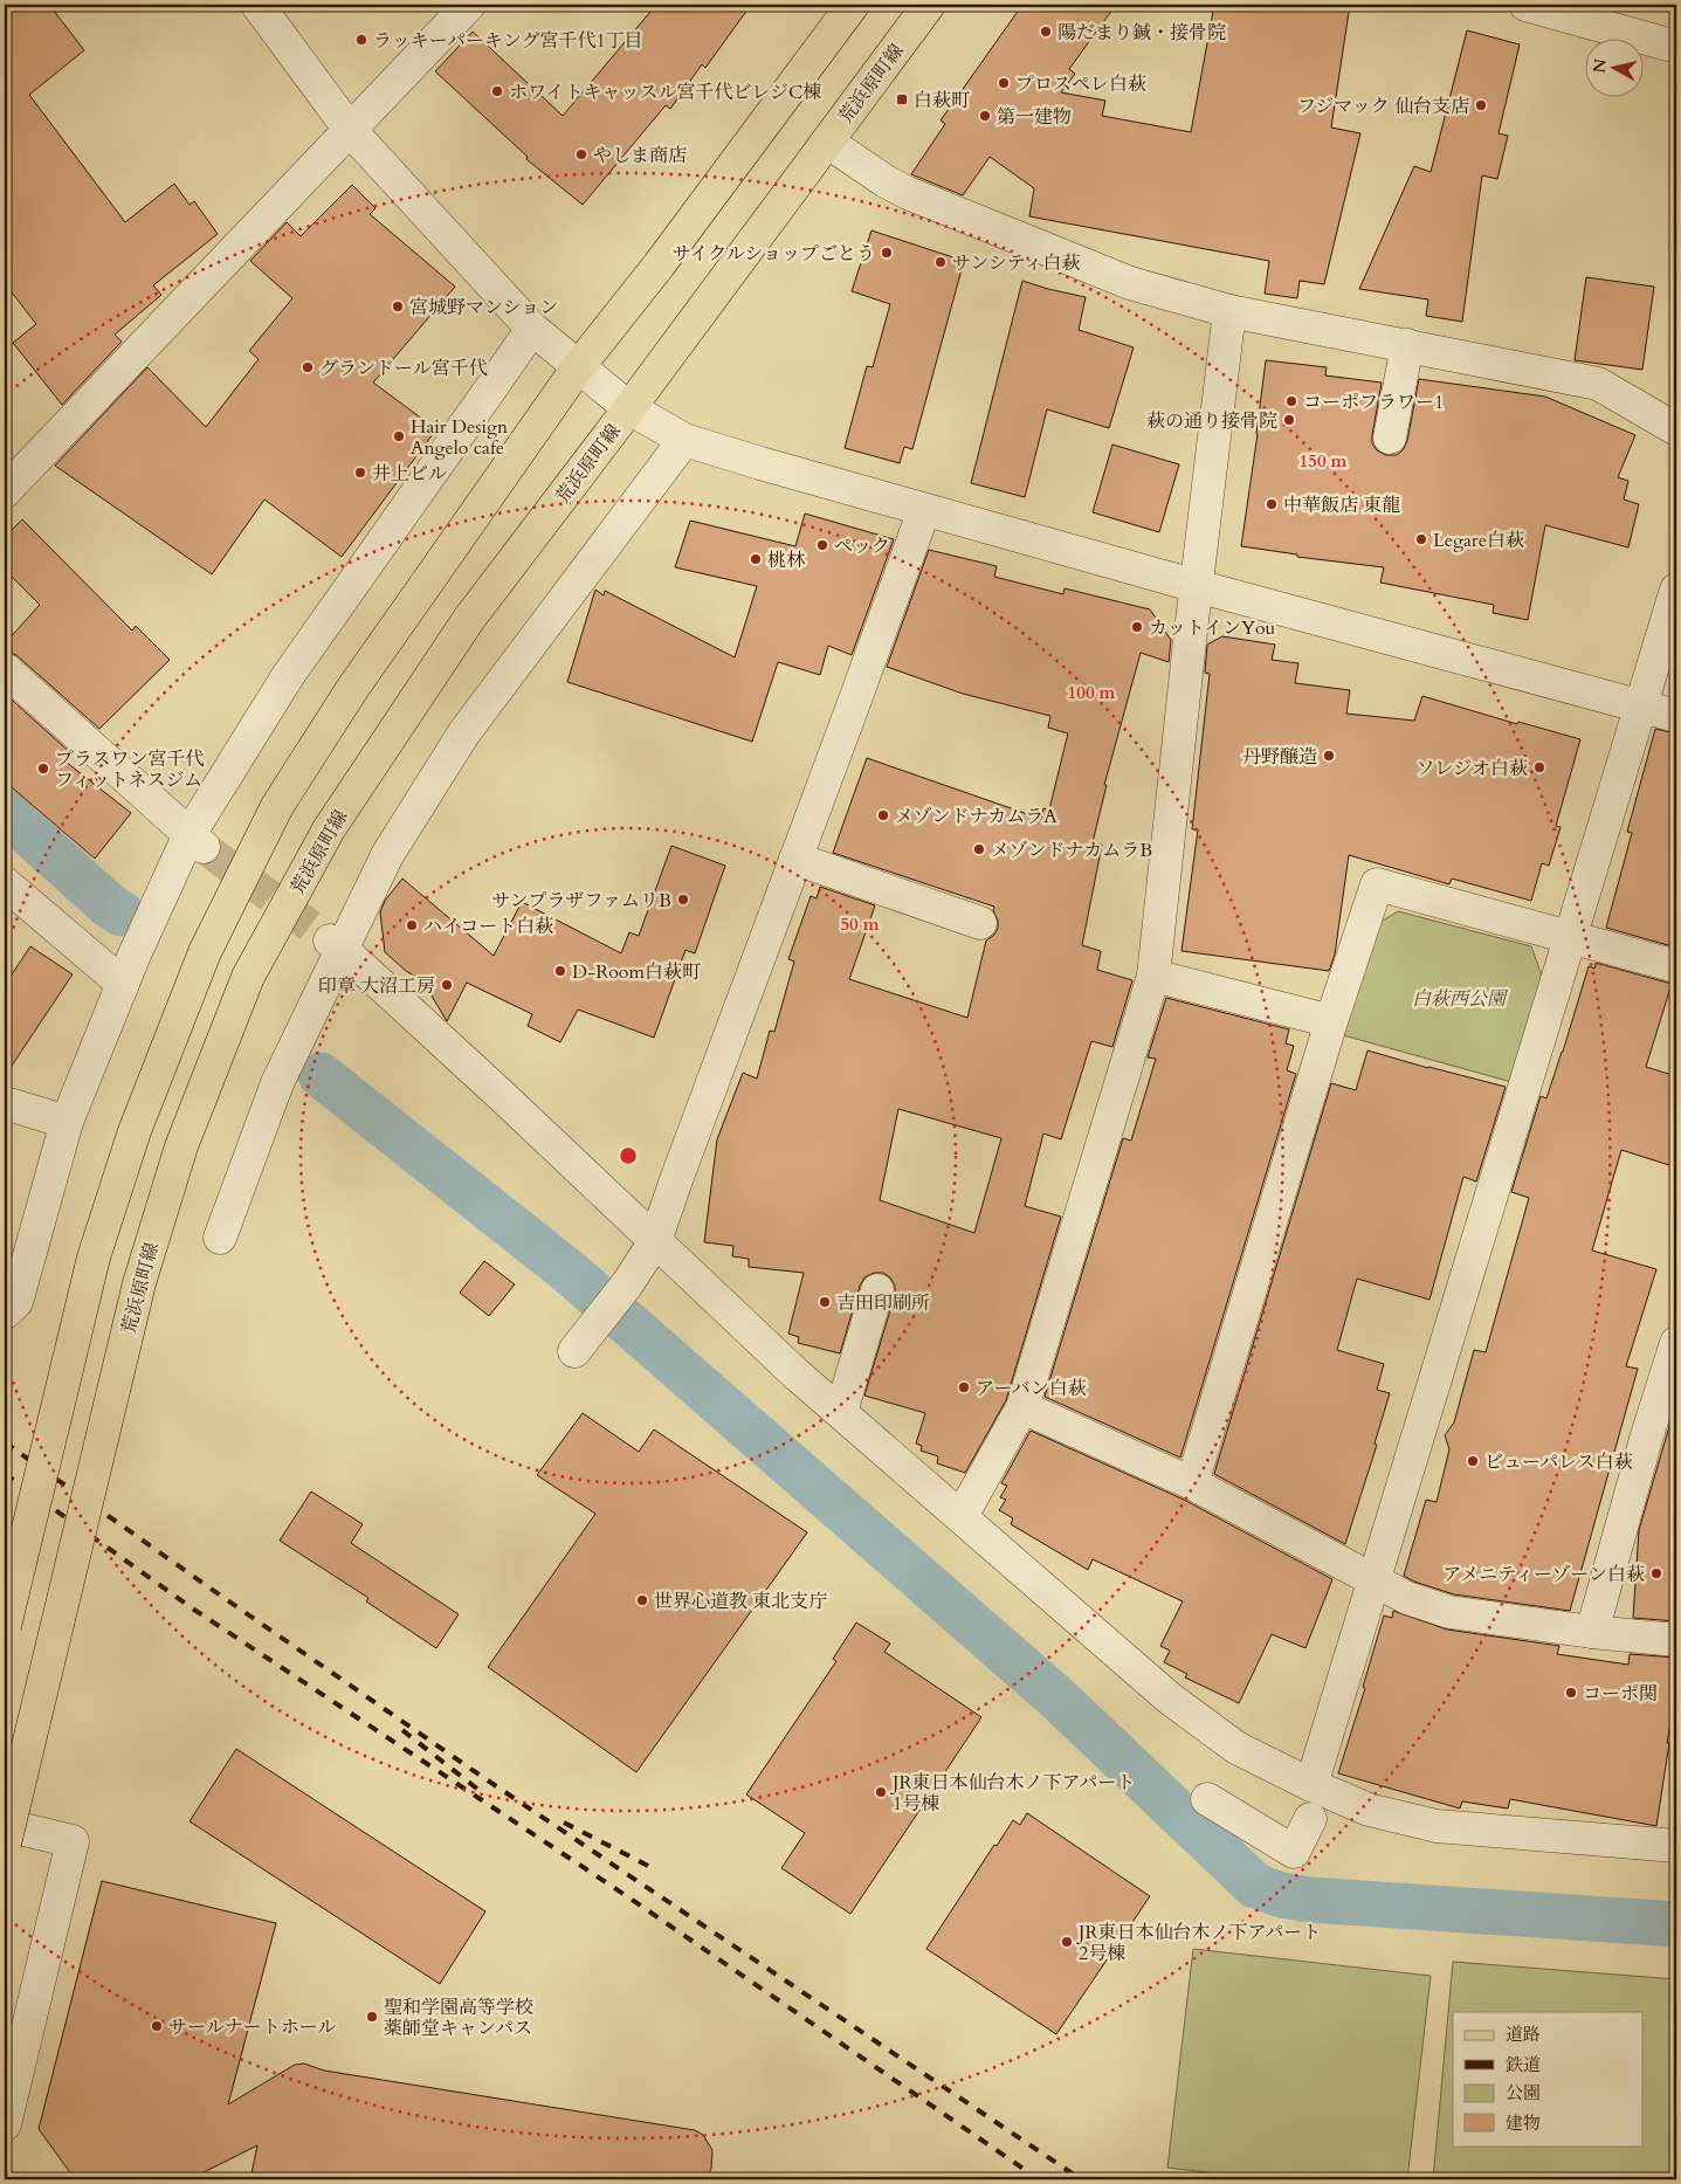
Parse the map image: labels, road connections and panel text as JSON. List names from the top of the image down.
{
  "streets": {
    "main road": ["荒浜原町線"]
  },
  "parks": ["白萩西公園"],
  "places": {
    "other": [
      "陽だまり鍼・接骨院",
      "ラッキーパーキング宮千代1丁目",
      "プロスペレ白萩",
      "ホワイトキャッスル宮千代ビレジC棟",
      "フジマック 仙台支店",
      "第一建物",
      "やしま商店",
      "サイクルショップごとう",
      "サンシティ白萩",
      "宮城野マンション",
      "グランドール宮千代",
      "コーポフラワー1",
      "萩の通り接骨院",
      "Hair Design Angelo cafe",
      "井上ビル",
      "中華飯店 東龍",
      "Legare白萩",
      "ペック",
      "桃林",
      "カットインYou",
      "丹野醸造",
      "ソレジオ白萩",
      "プラスワン宮千代 フィットネスジム",
      "メゾンドナカムラA",
      "メゾンドナカムラB",
      "サンプラザファムリB",
      "ハイコート白萩",
      "D-Room白萩町",
      "印章 大沼工房",
      "吉田印刷所",
      "アーバン白萩",
      "ビューパレス白萩",
      "アメニティーゾーン白萩",
      "世界心道教 東北支庁",
      "コーポ関",
      "JR東日本仙台木ノ下アパート 1号棟",
      "JR東日本仙台木ノ下アパート 2号棟",
      "聖和学園高等学校 薬師堂キャンパス",
      "サールナートホール"
    ],
    "transit": ["白萩町"]
  },
  "legend": [
    "道路",
    "鉄道",
    "公園",
    "建物"
  ],
  "north": "left",
  "rings": ["150 m", "100 m", "50 m"]
}
